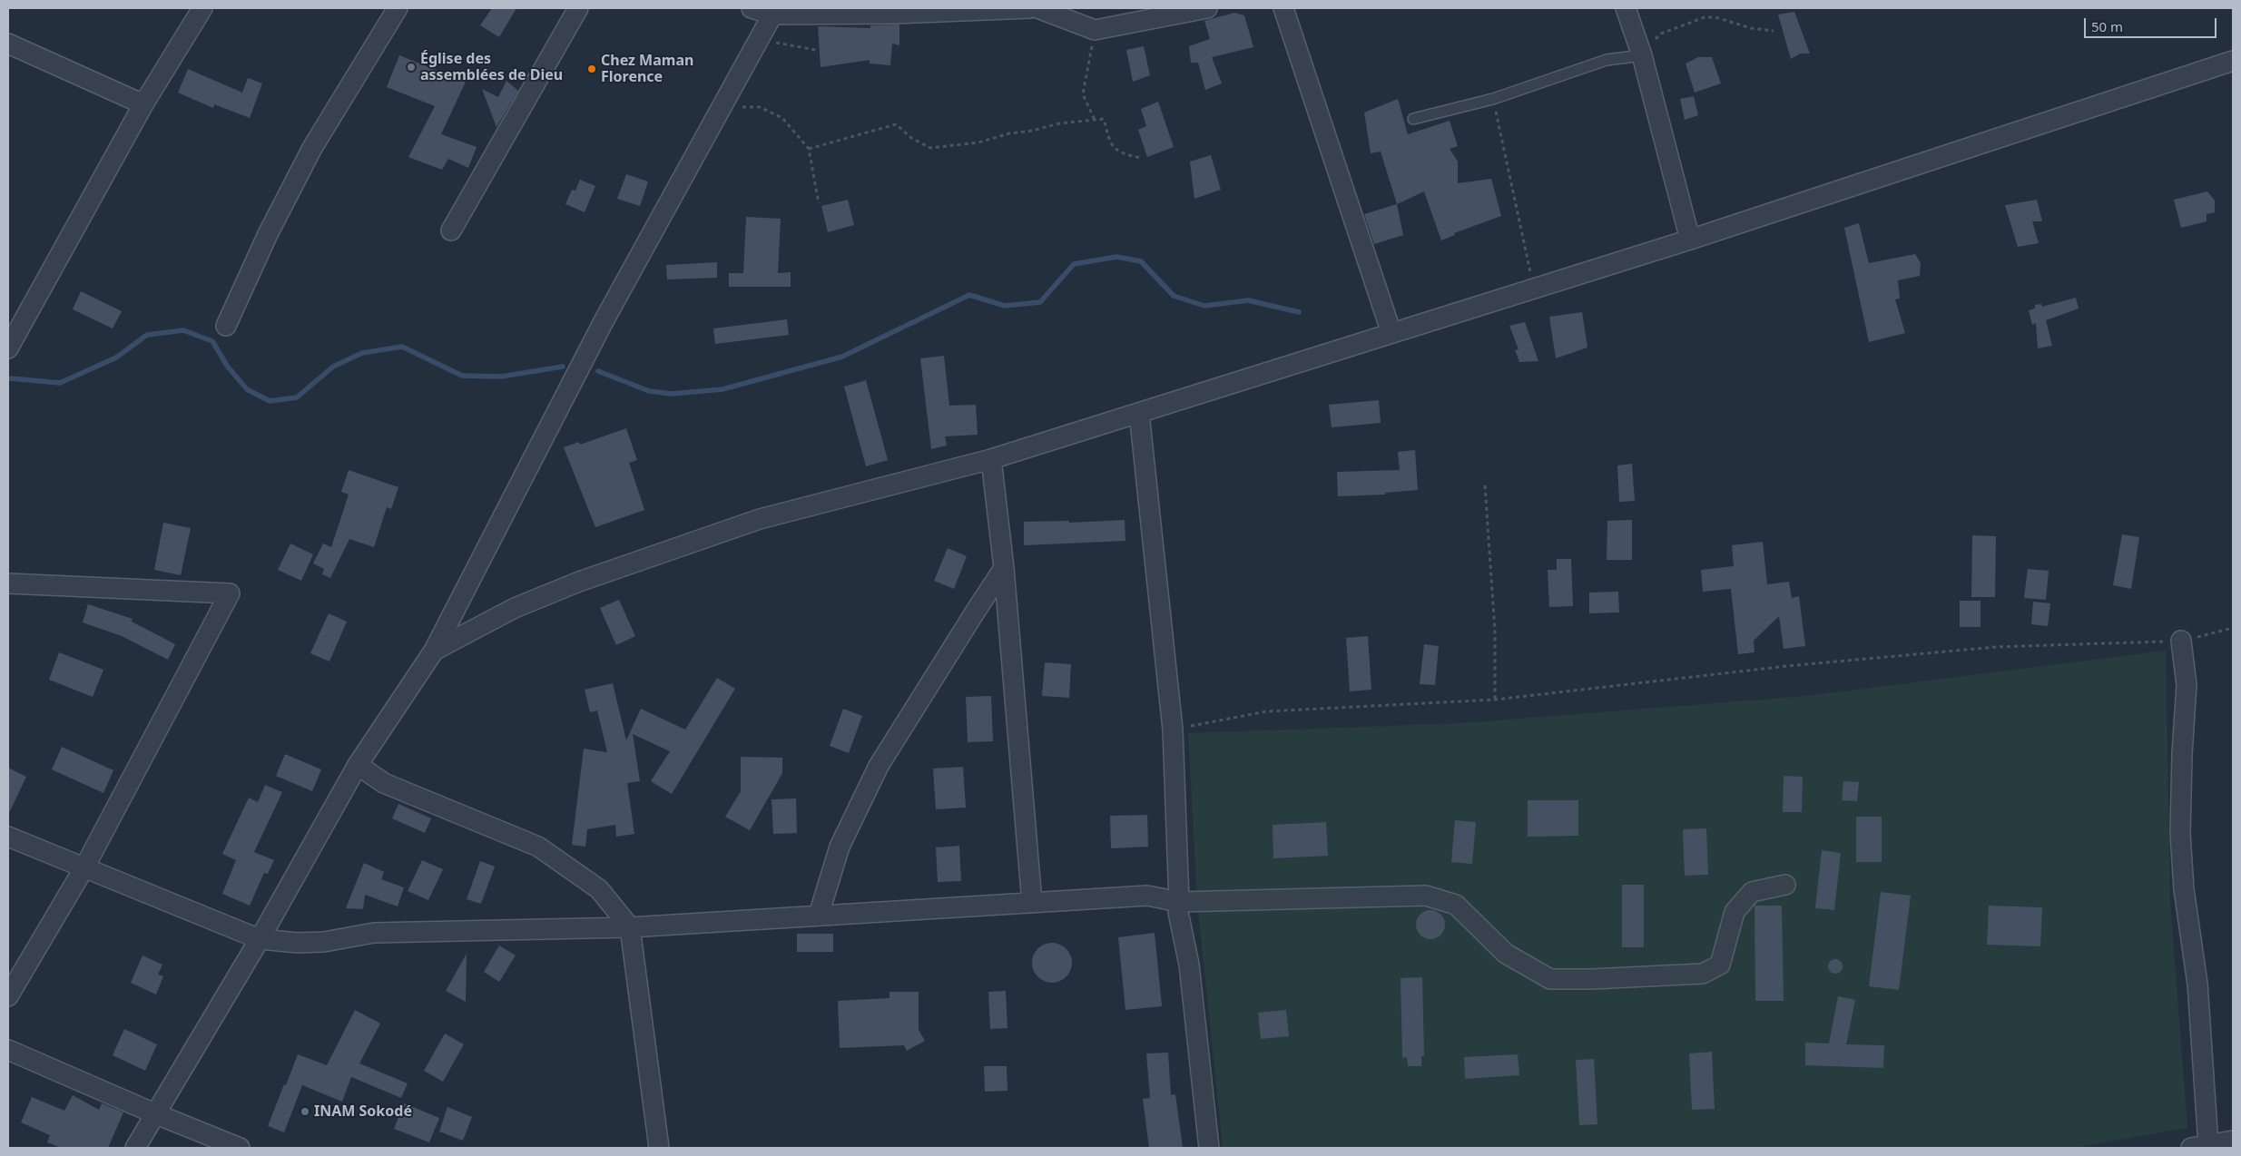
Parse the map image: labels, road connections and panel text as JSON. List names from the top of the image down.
{
  "places": ["Église des assemblées de Dieu", "Chez Maman Florence", "INAM Sokodé"],
  "scale_bar": "50 m"
}
